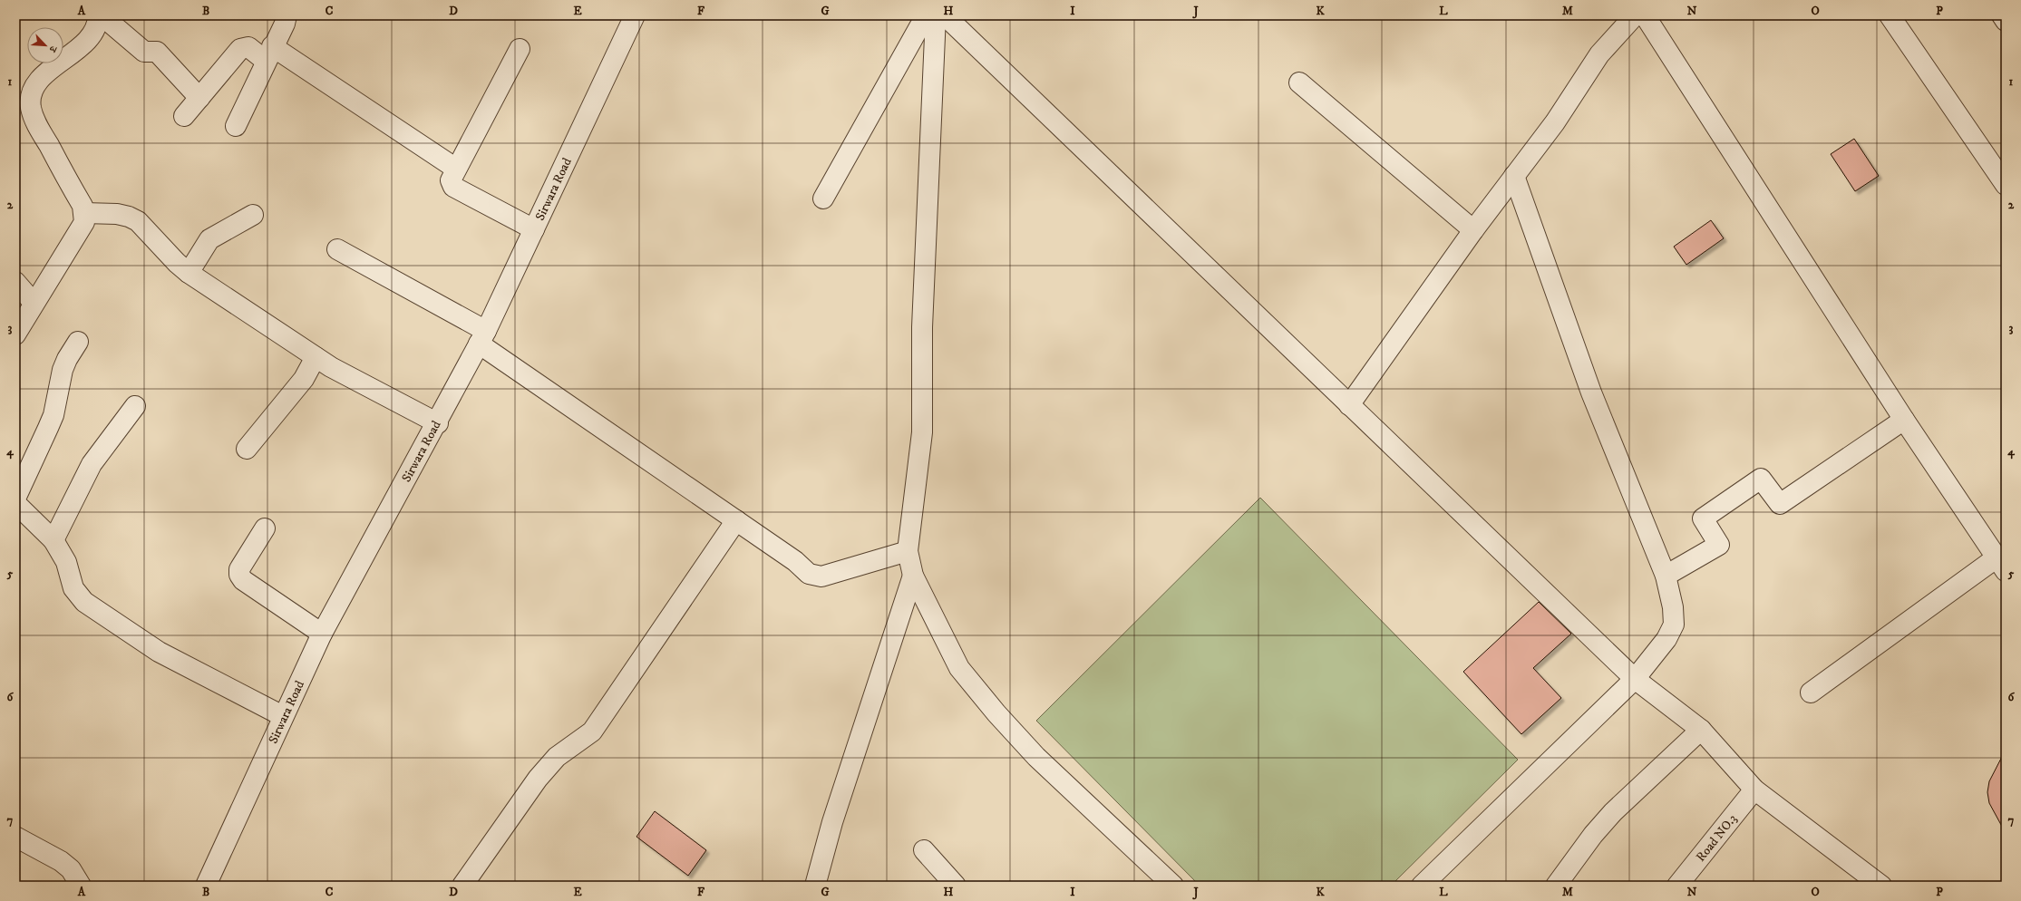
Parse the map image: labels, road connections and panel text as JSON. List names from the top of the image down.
{
  "streets": {
    "street": ["Sirwara Road", "Road NO.3"]
  },
  "north": "bottom right",
  "grid": {
    "columns": [
      "A",
      "B",
      "C",
      "D",
      "E",
      "F",
      "G",
      "H",
      "I",
      "J",
      "K",
      "L",
      "M",
      "N",
      "O",
      "P"
    ],
    "rows": [
      "1",
      "2",
      "3",
      "4",
      "5",
      "6",
      "7"
    ]
  }
}
